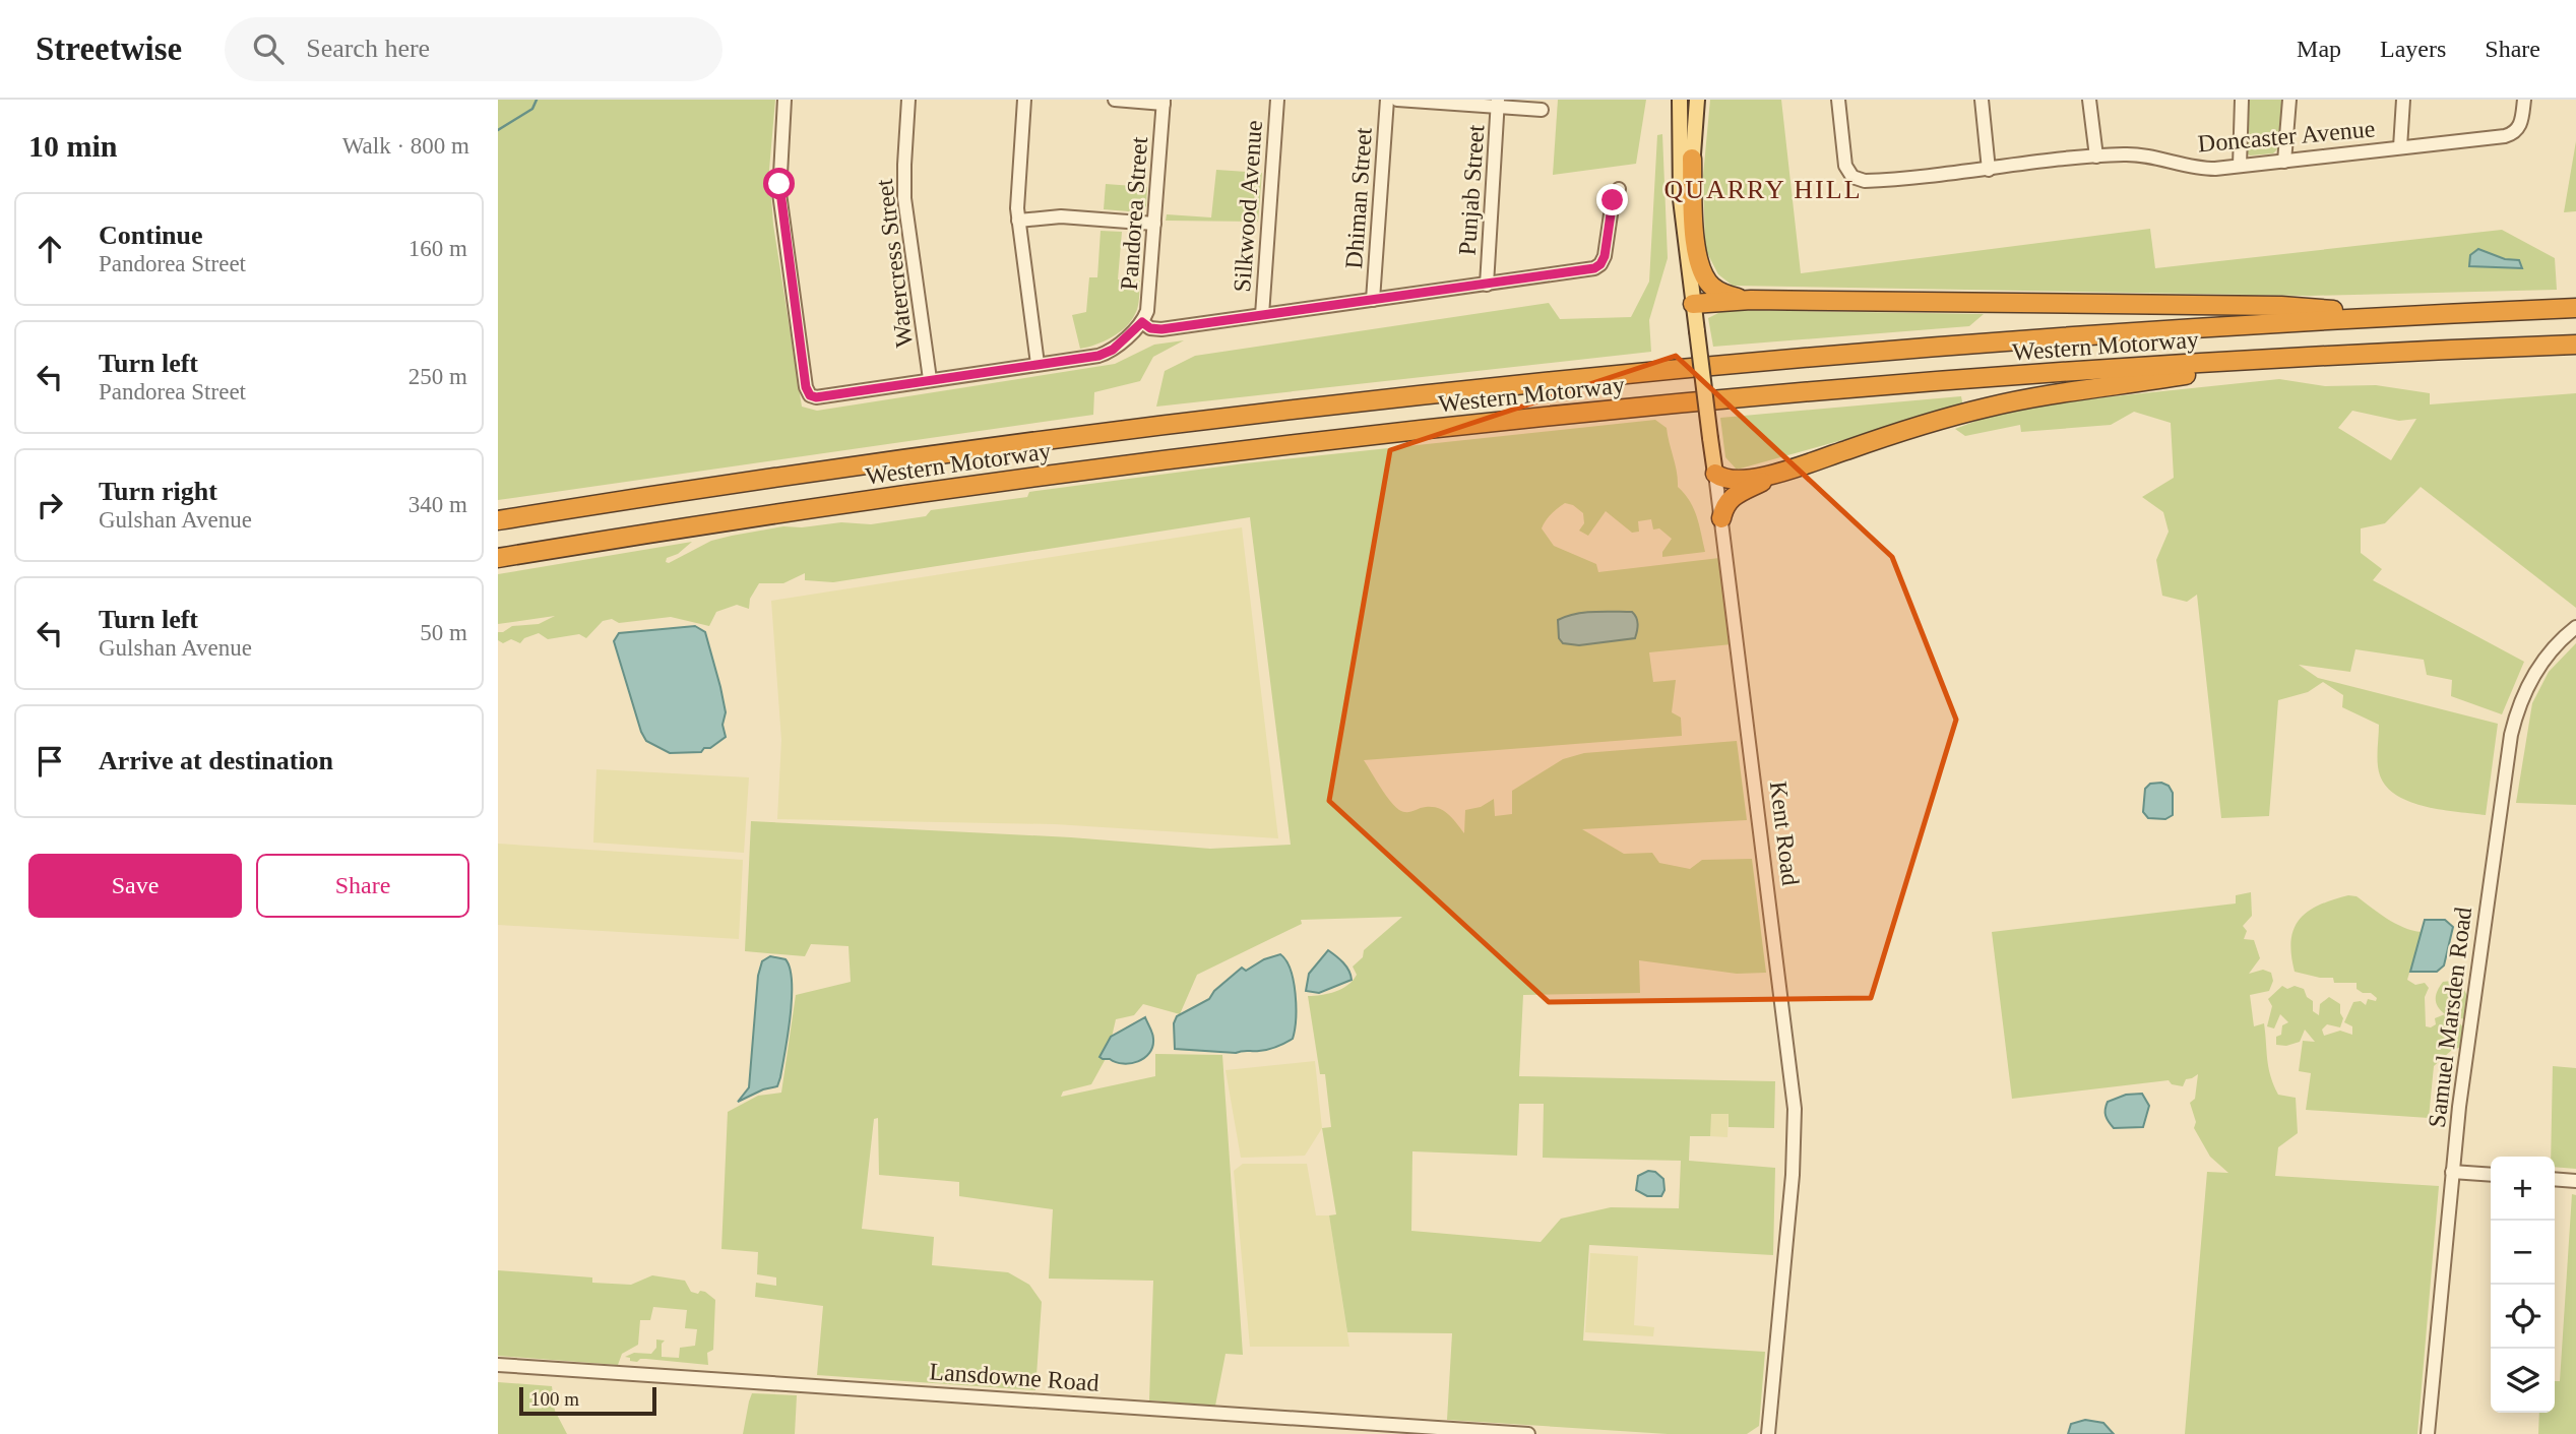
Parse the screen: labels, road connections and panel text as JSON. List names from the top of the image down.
{
  "streets": {
    "highway": ["Western Motorway"],
    "main road": ["Kent Road"],
    "street": [
      "Doncaster Avenue",
      "Punjab Street",
      "Dhiman Street",
      "Silkwood Avenue",
      "Pandorea Street",
      "Watercress Street",
      "Samuel Marsden Road",
      "Lansdowne Road"
    ]
  },
  "crossings": [
    ["Pandorea Street", "Watercress Street"]
  ],
  "districts": ["QUARRY HILL"],
  "scale_bar": "100 m",
  "page": {
    "header": "Streetwise",
    "search": "Search here",
    "nav": ["Map", "Layers", "Share"],
    "heading": ["10 min", "Walk · 800 m"],
    "list": [
      ["Continue", "Pandorea Street", "160 m"],
      ["Turn left", "Pandorea Street", "250 m"],
      ["Turn right", "Gulshan Avenue", "340 m"],
      ["Turn left", "Gulshan Avenue", "50 m"],
      "Arrive at destination"
    ],
    "buttons": ["Save", "Share"],
    "map_buttons": ["+", "−"],
    "scale": "100 m"
  }
}
